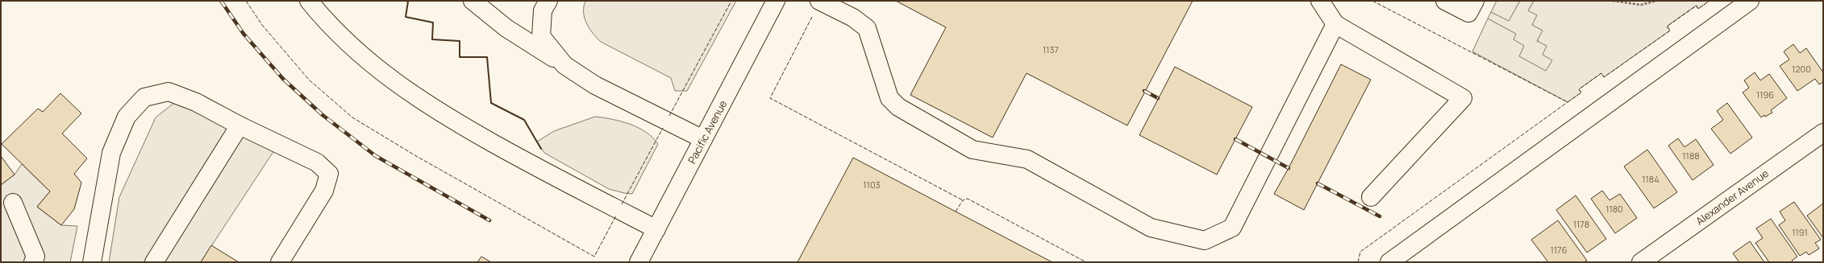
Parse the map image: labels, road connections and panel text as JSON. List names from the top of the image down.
{
  "streets": {
    "street": ["Pacific Avenue", "Alexander Avenue"]
  },
  "house_numbers": [
    "1137",
    "1200",
    "1196",
    "1188",
    "1184",
    "1103",
    "1180",
    "1178",
    "1191",
    "1176"
  ]
}
